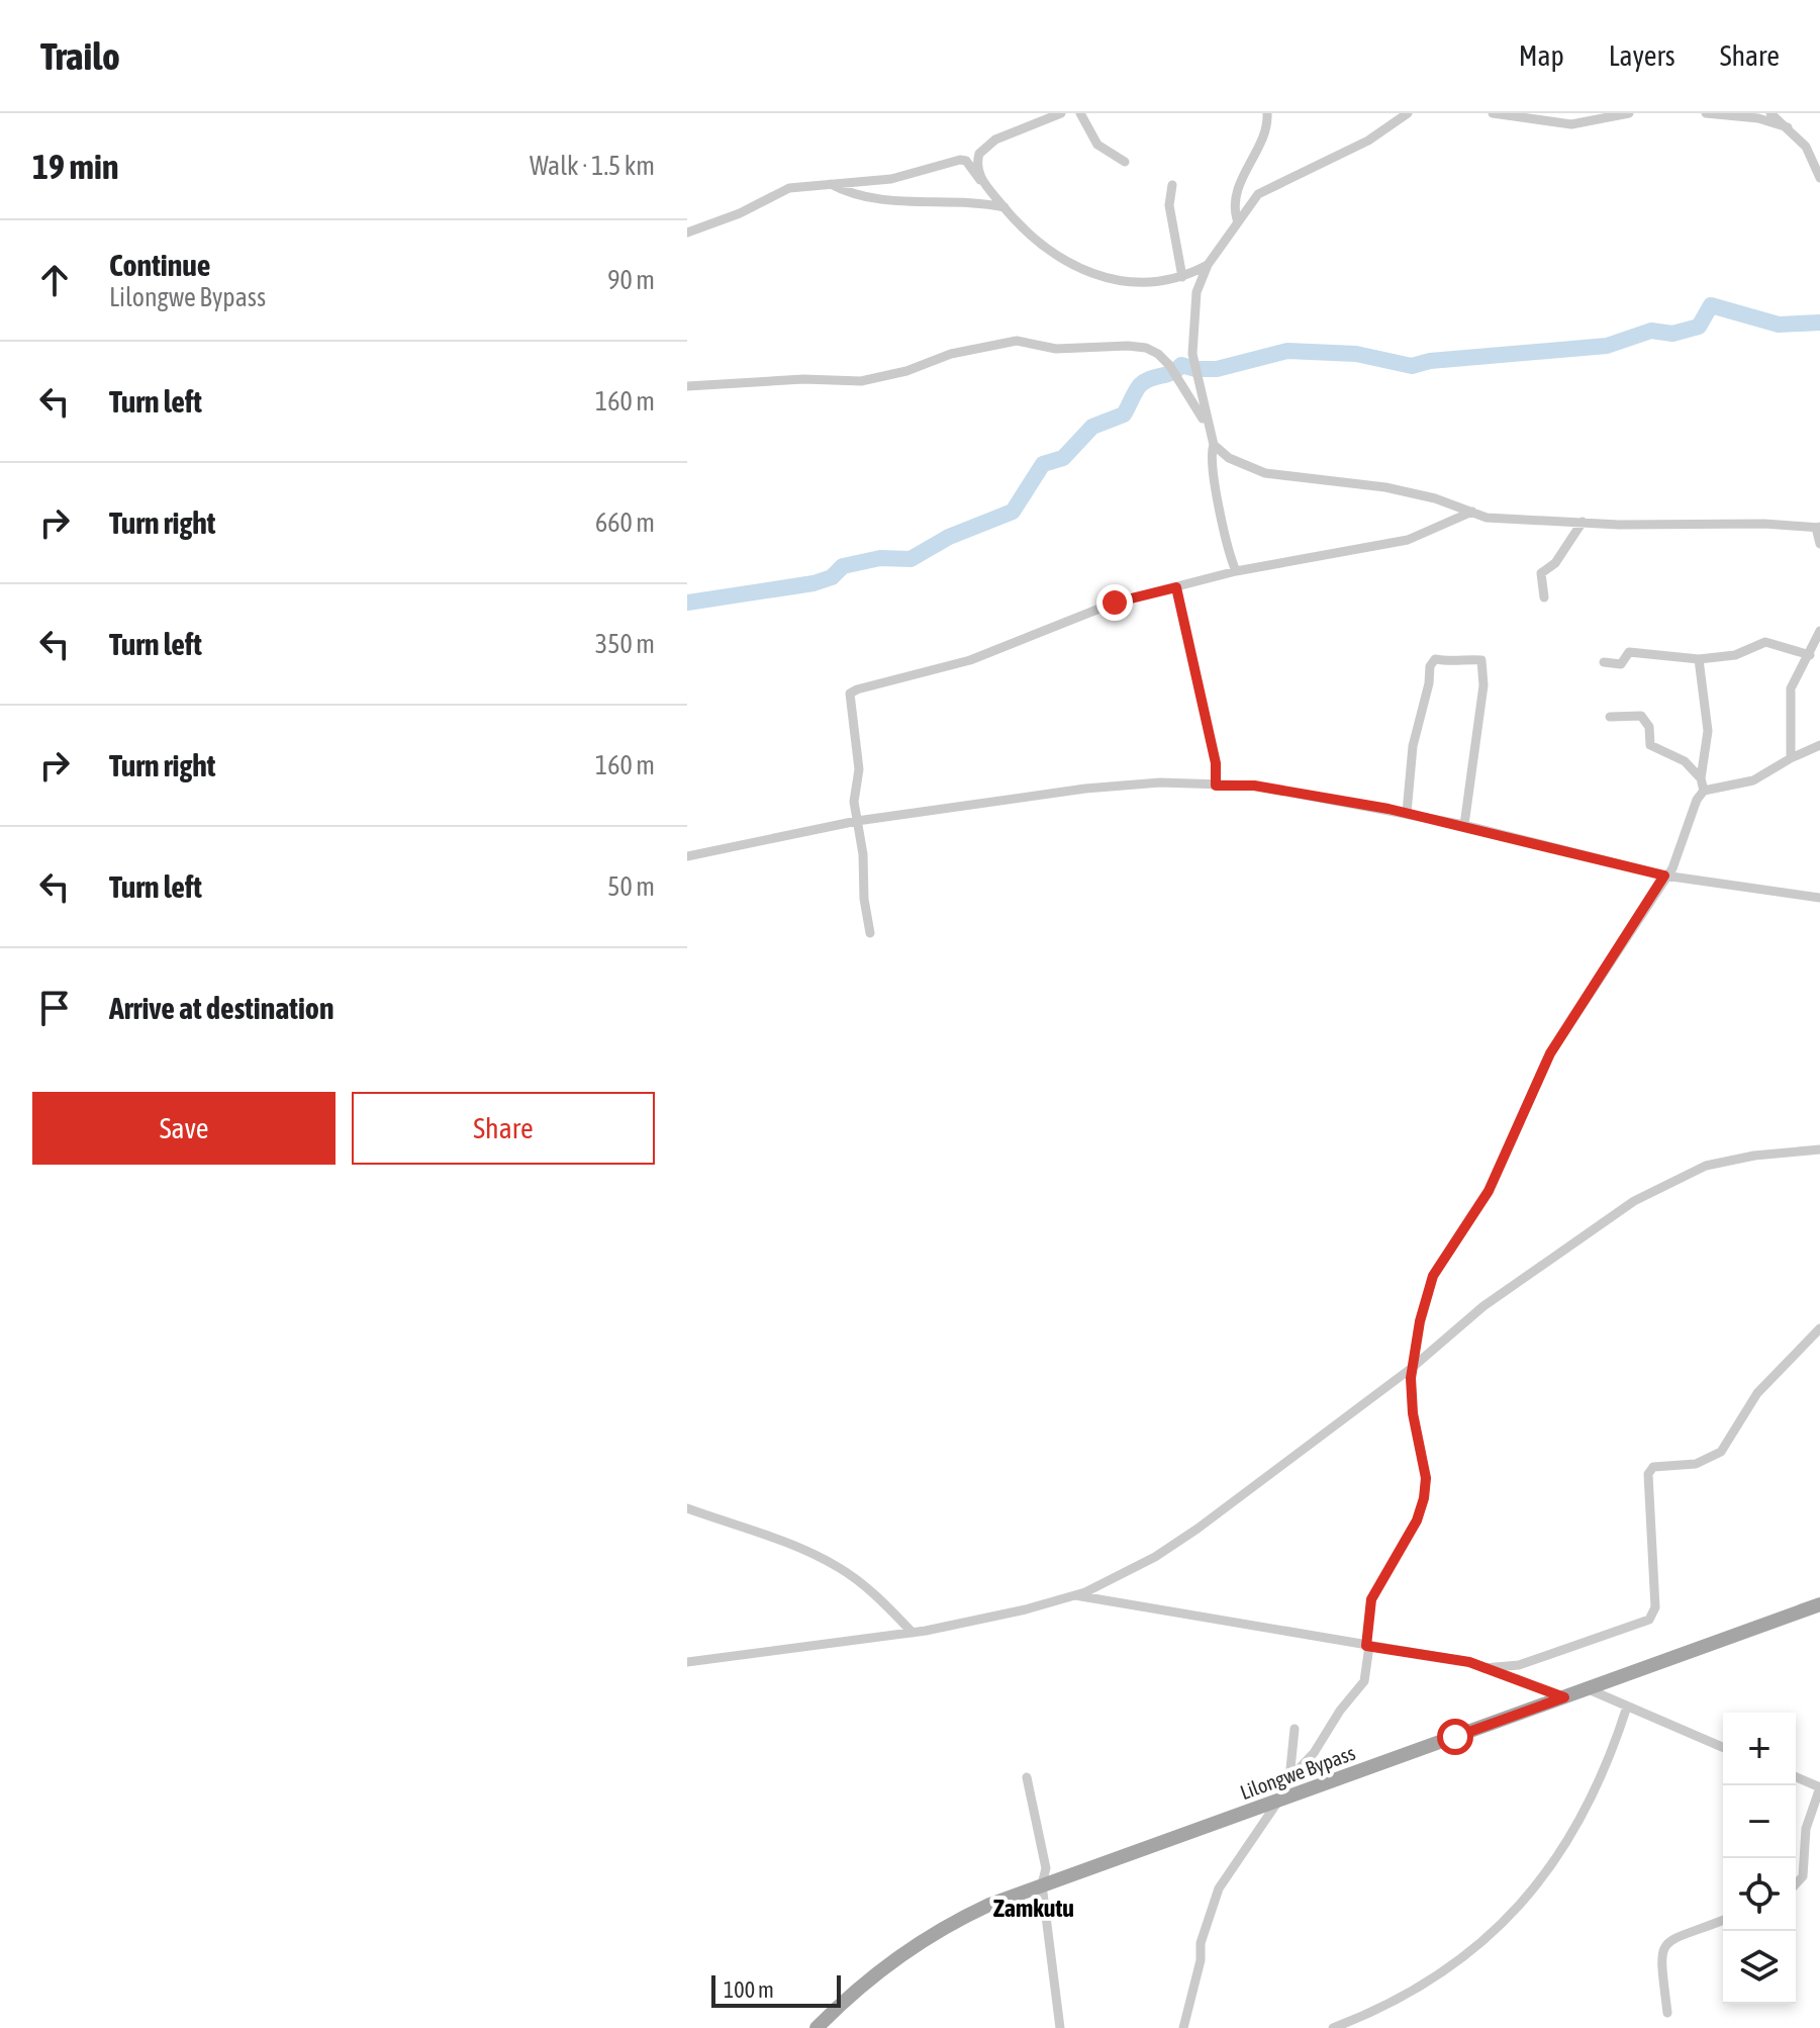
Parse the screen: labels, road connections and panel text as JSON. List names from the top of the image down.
{
  "streets": {
    "main road": ["Lilongwe Bypass"]
  },
  "districts": ["Zamkutu"],
  "scale_bar": "100 m",
  "page": {
    "header": "Trailo",
    "nav": ["Map", "Layers", "Share"],
    "heading": ["19 min", "Walk · 1.5 km"],
    "list": [
      ["Continue", "Lilongwe Bypass", "90 m"],
      ["Turn left", "160 m"],
      ["Turn right", "660 m"],
      ["Turn left", "350 m"],
      ["Turn right", "160 m"],
      ["Turn left", "50 m"],
      "Arrive at destination"
    ],
    "buttons": ["Save", "Share"],
    "map_buttons": ["+", "−"],
    "scale": "100 m"
  }
}
